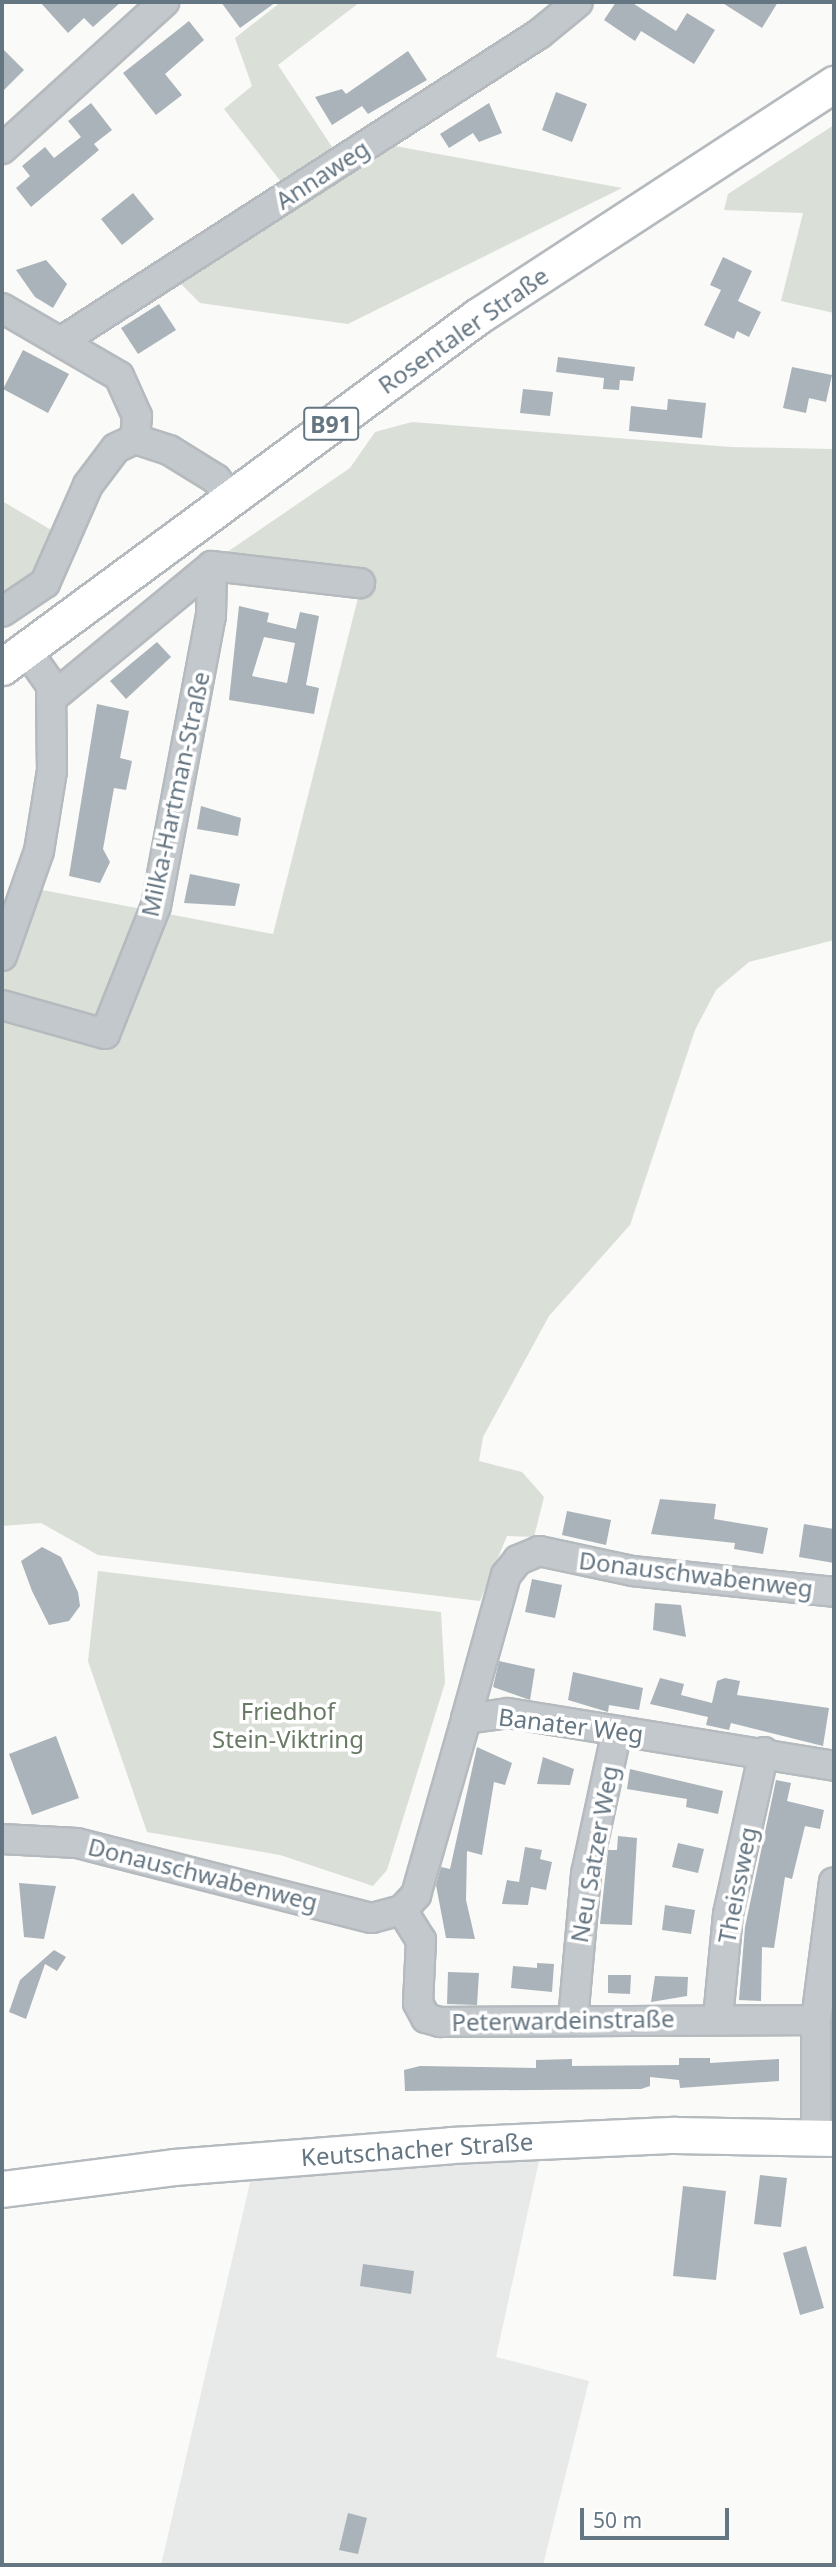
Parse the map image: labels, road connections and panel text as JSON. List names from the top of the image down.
{
  "streets": {
    "main road": ["Rosentaler Straße", "B91", "Keutschacher Straße"],
    "street": [
      "Annaweg",
      "Milka-Hartman-Straße",
      "Donauschwabenweg",
      "Banater Weg",
      "Neu Satzer Weg",
      "Theissweg",
      "Peterwardeinstraße"
    ]
  },
  "crossings": [
    ["Donauschwabenweg", "Banater Weg"],
    ["Donauschwabenweg", "Peterwardeinstraße"],
    ["Banater Weg", "Neu Satzer Weg"],
    ["Banater Weg", "Theissweg"],
    ["Banater Weg", "Peterwardeinstraße"],
    ["Neu Satzer Weg", "Peterwardeinstraße"],
    ["Theissweg", "Peterwardeinstraße"]
  ],
  "parks": ["Friedhof Stein-Viktring"],
  "scale_bar": "50 m"
}
